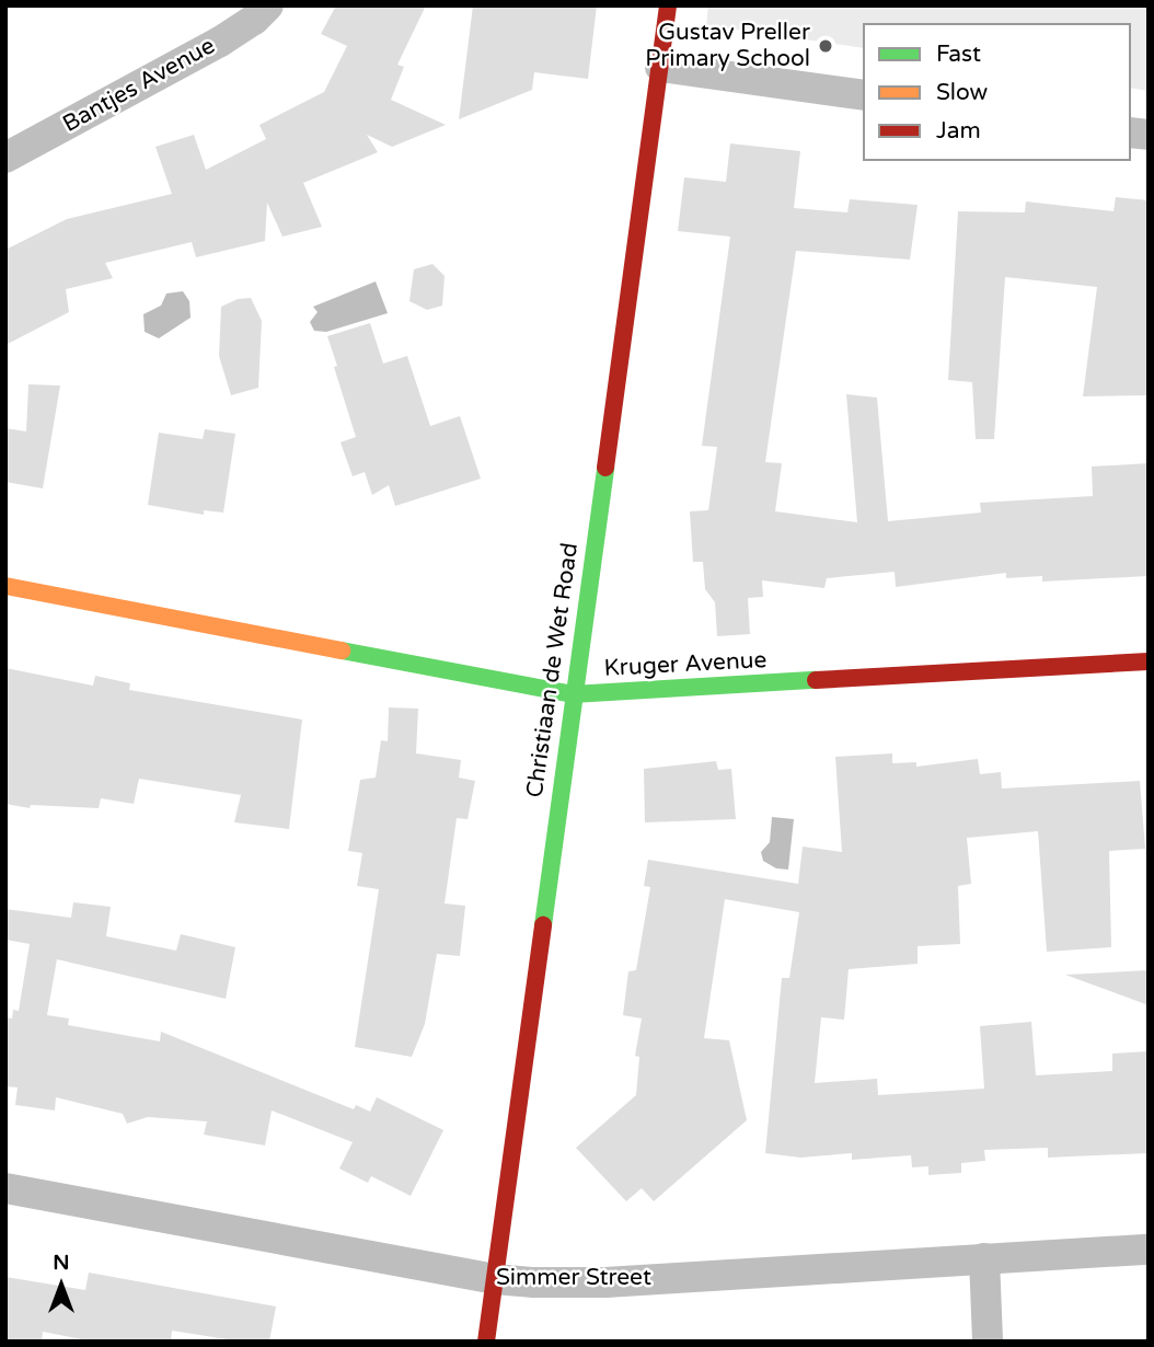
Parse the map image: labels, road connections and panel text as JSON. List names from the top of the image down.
{
  "streets": {
    "main road": ["Kruger Avenue", "Christiaan de Wet Road"],
    "street": ["Bantjes Avenue", "Simmer Street"]
  },
  "crossings": [
    ["Kruger Avenue", "Christiaan de Wet Road"],
    ["Christiaan de Wet Road", "Simmer Street"]
  ],
  "places": ["Gustav Preller Primary School"],
  "legend": ["Fast", "Slow", "Jam"],
  "north": "top"
}
